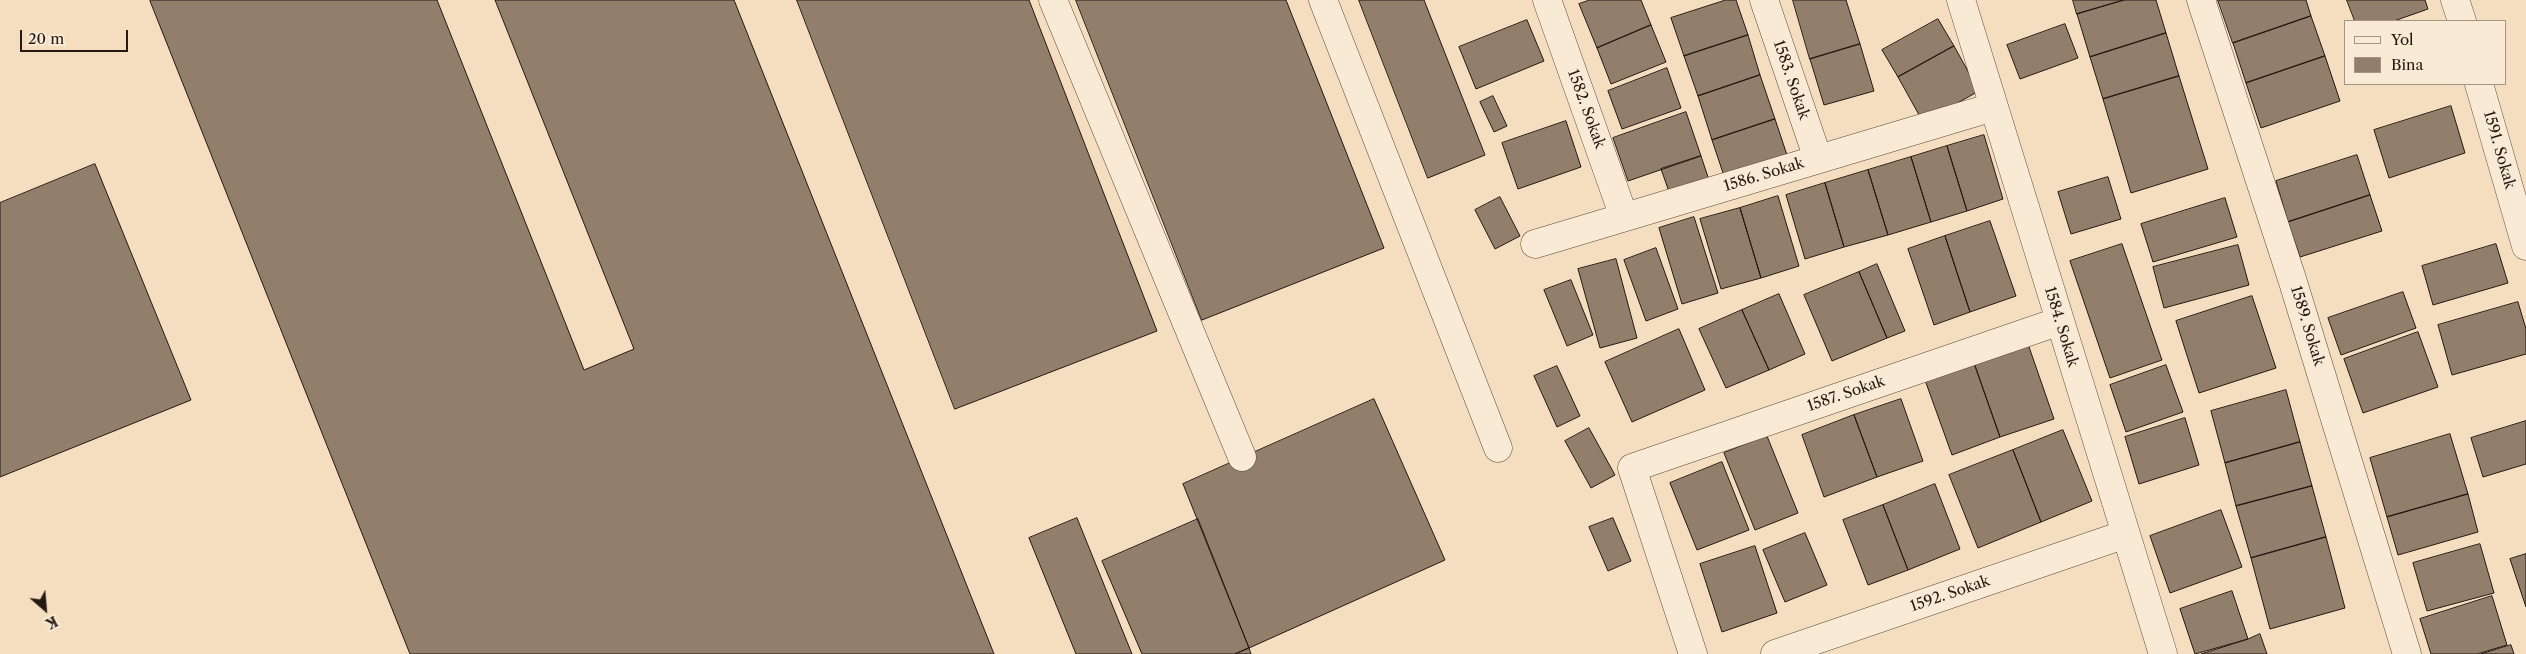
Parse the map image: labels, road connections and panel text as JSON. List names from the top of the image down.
{
  "streets": {
    "street": [
      "1583. Sokak",
      "1582. Sokak",
      "1591. Sokak",
      "1586. Sokak",
      "1589. Sokak",
      "1584. Sokak",
      "1587. Sokak",
      "1592. Sokak"
    ]
  },
  "crossings": [
    ["1583. Sokak", "1586. Sokak"],
    ["1582. Sokak", "1586. Sokak"],
    ["1586. Sokak", "1584. Sokak"],
    ["1584. Sokak", "1587. Sokak"],
    ["1584. Sokak", "1592. Sokak"]
  ],
  "legend": ["Yol", "Bina"],
  "scale_bar": "20 m",
  "north": "bottom right"
}
